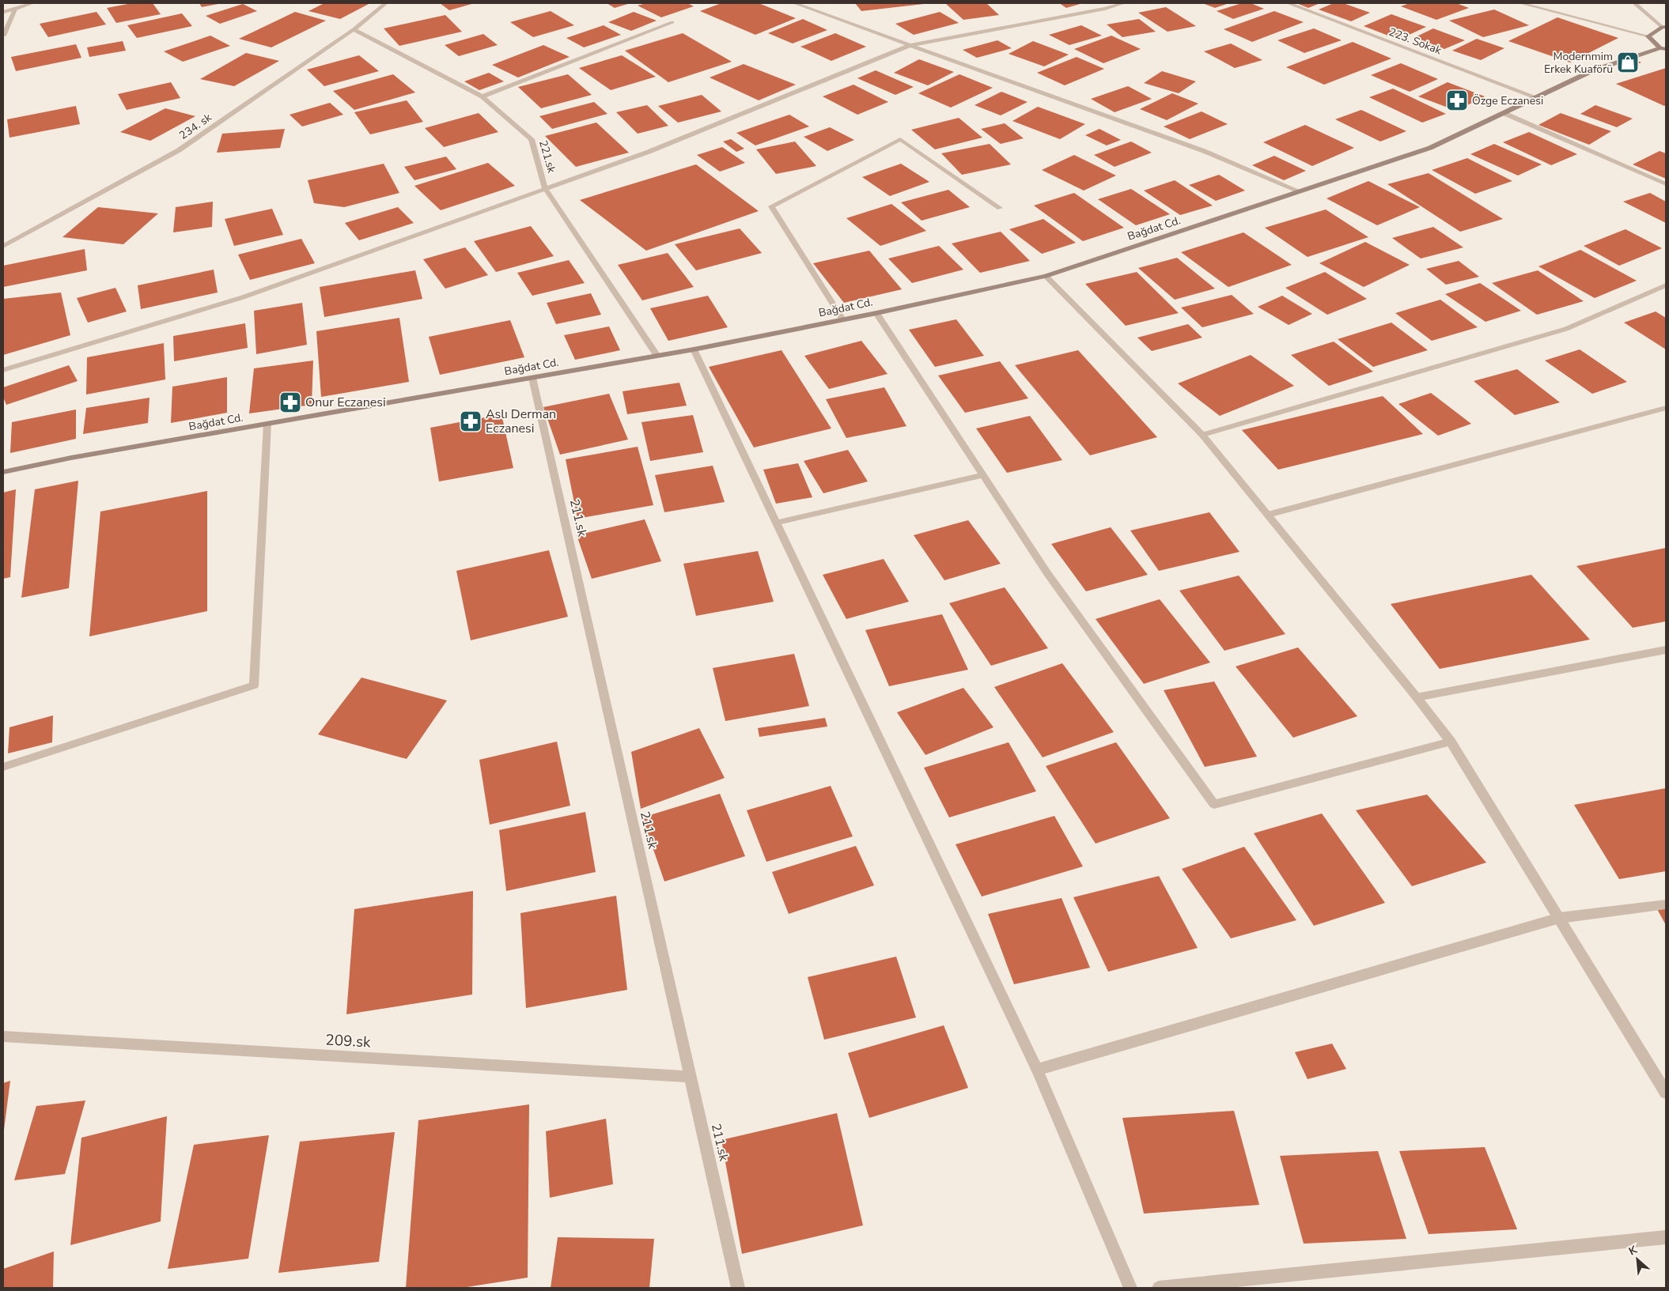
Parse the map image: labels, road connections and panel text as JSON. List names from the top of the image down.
{
  "streets": {
    "main road": ["Bağdat Cd."],
    "street": [
      "223. Sokak",
      "234. sk",
      "221.sk",
      "211.sk",
      "209.sk"
    ]
  },
  "crossings": [
    ["223. Sokak", "Bağdat Cd."],
    ["234. sk", "221.sk"],
    ["221.sk", "Bağdat Cd."],
    ["Bağdat Cd.", "211.sk"],
    ["211.sk", "209.sk"]
  ],
  "places": {
    "shop": ["Modernmim Erkek Kuaförü"],
    "pharmacy": ["Özge Eczanesi", "Onur Eczanesi", "Aslı Derman Eczanesi"]
  },
  "north": "top left"
}
